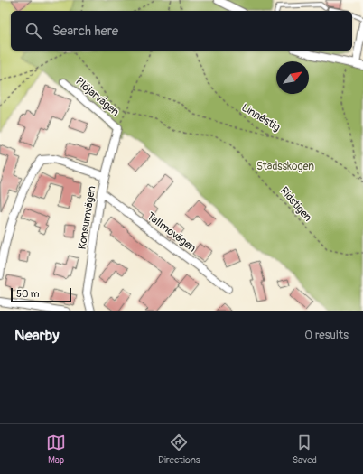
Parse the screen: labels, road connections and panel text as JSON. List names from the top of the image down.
{
  "streets": {
    "street": ["Plöjarvägen", "Konsumvägen", "Tallmovägen"],
    "path": ["Linnéstig", "Ridstigen"]
  },
  "crossings": [
    ["Plöjarvägen", "Konsumvägen"],
    ["Konsumvägen", "Tallmovägen"]
  ],
  "parks": ["Stadsskogen"],
  "scale_bar": "50 m",
  "north": "top right",
  "page": {
    "search": "Search here",
    "scale": "50 m",
    "heading": ["Nearby", "0 results"],
    "nav": ["Map", "Directions", "Saved"]
  }
}
